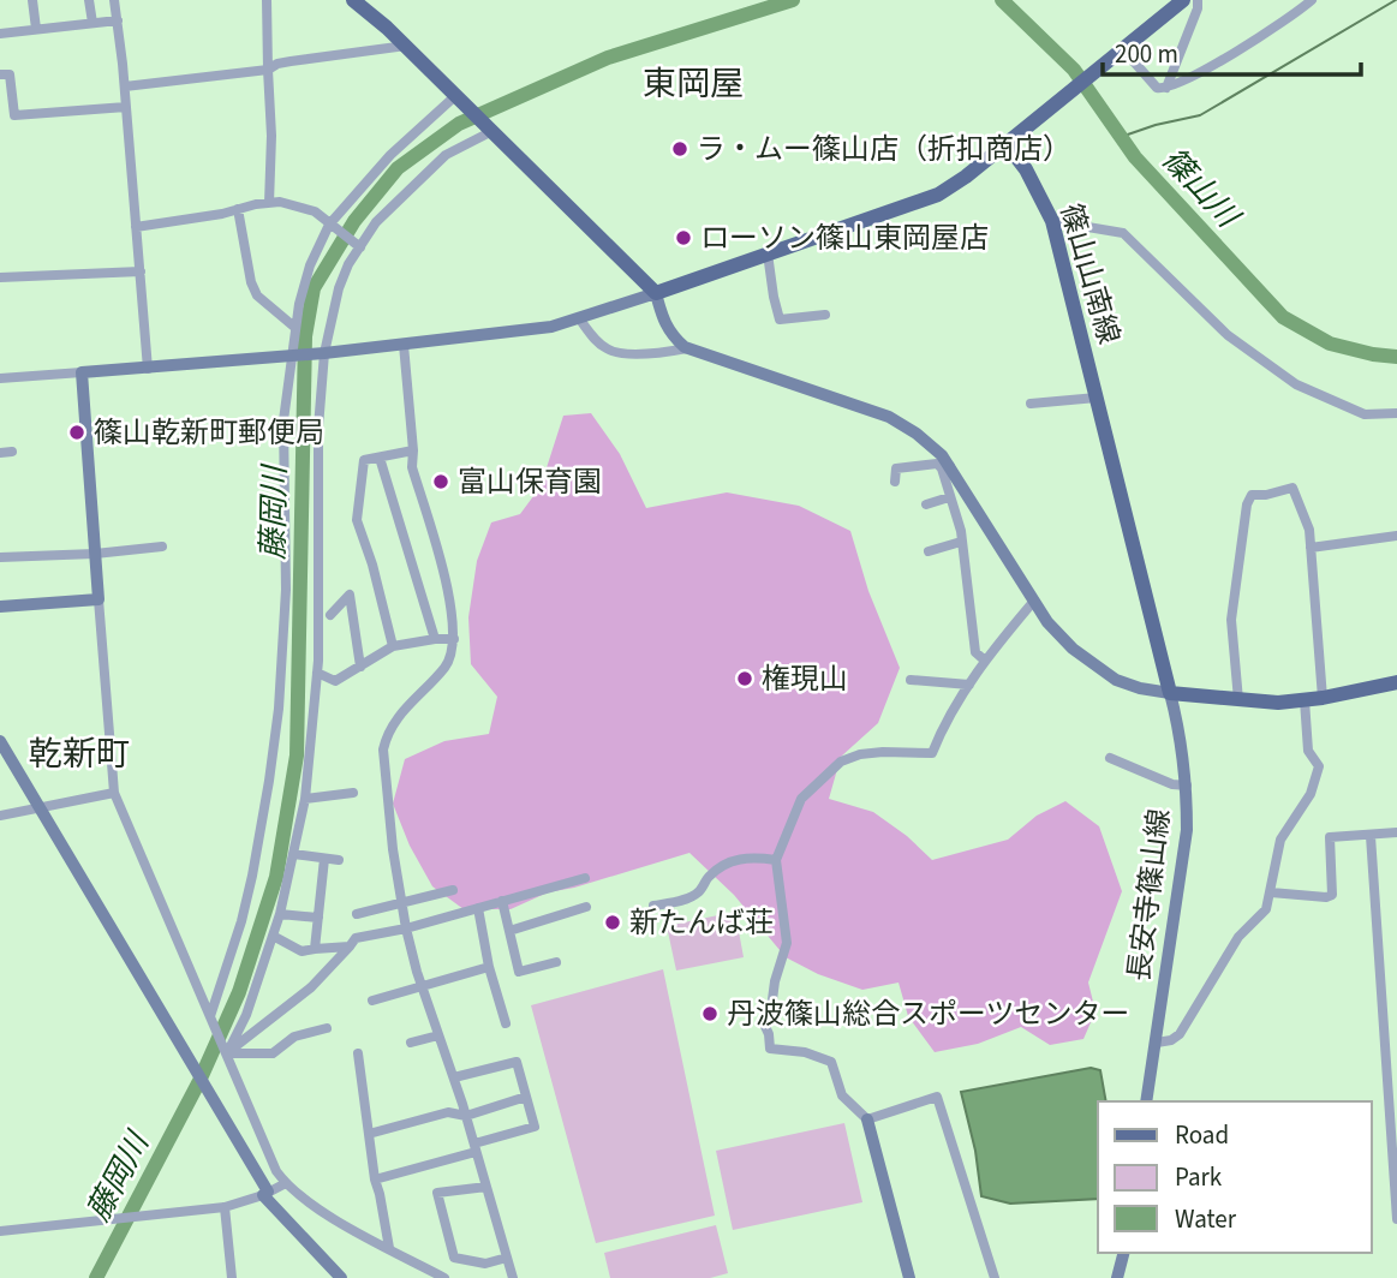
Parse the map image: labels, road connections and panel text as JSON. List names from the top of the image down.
{
  "streets": {
    "main road": ["篠山山南線"],
    "street": ["長安寺篠山線"]
  },
  "crossings": [
    ["篠山山南線", "長安寺篠山線"]
  ],
  "districts": ["東岡屋", "乾新町"],
  "water": ["篠山川", "藤岡川"],
  "places": [
    "ラ・ムー篠山店（折扣商店）",
    "ローソン篠山東岡屋店",
    "篠山乾新町郵便局",
    "富山保育園",
    "権現山",
    "新たんば荘",
    "丹波篠山総合スポーツセンター"
  ],
  "legend": ["Road", "Park", "Water"],
  "scale_bar": "200 m"
}
